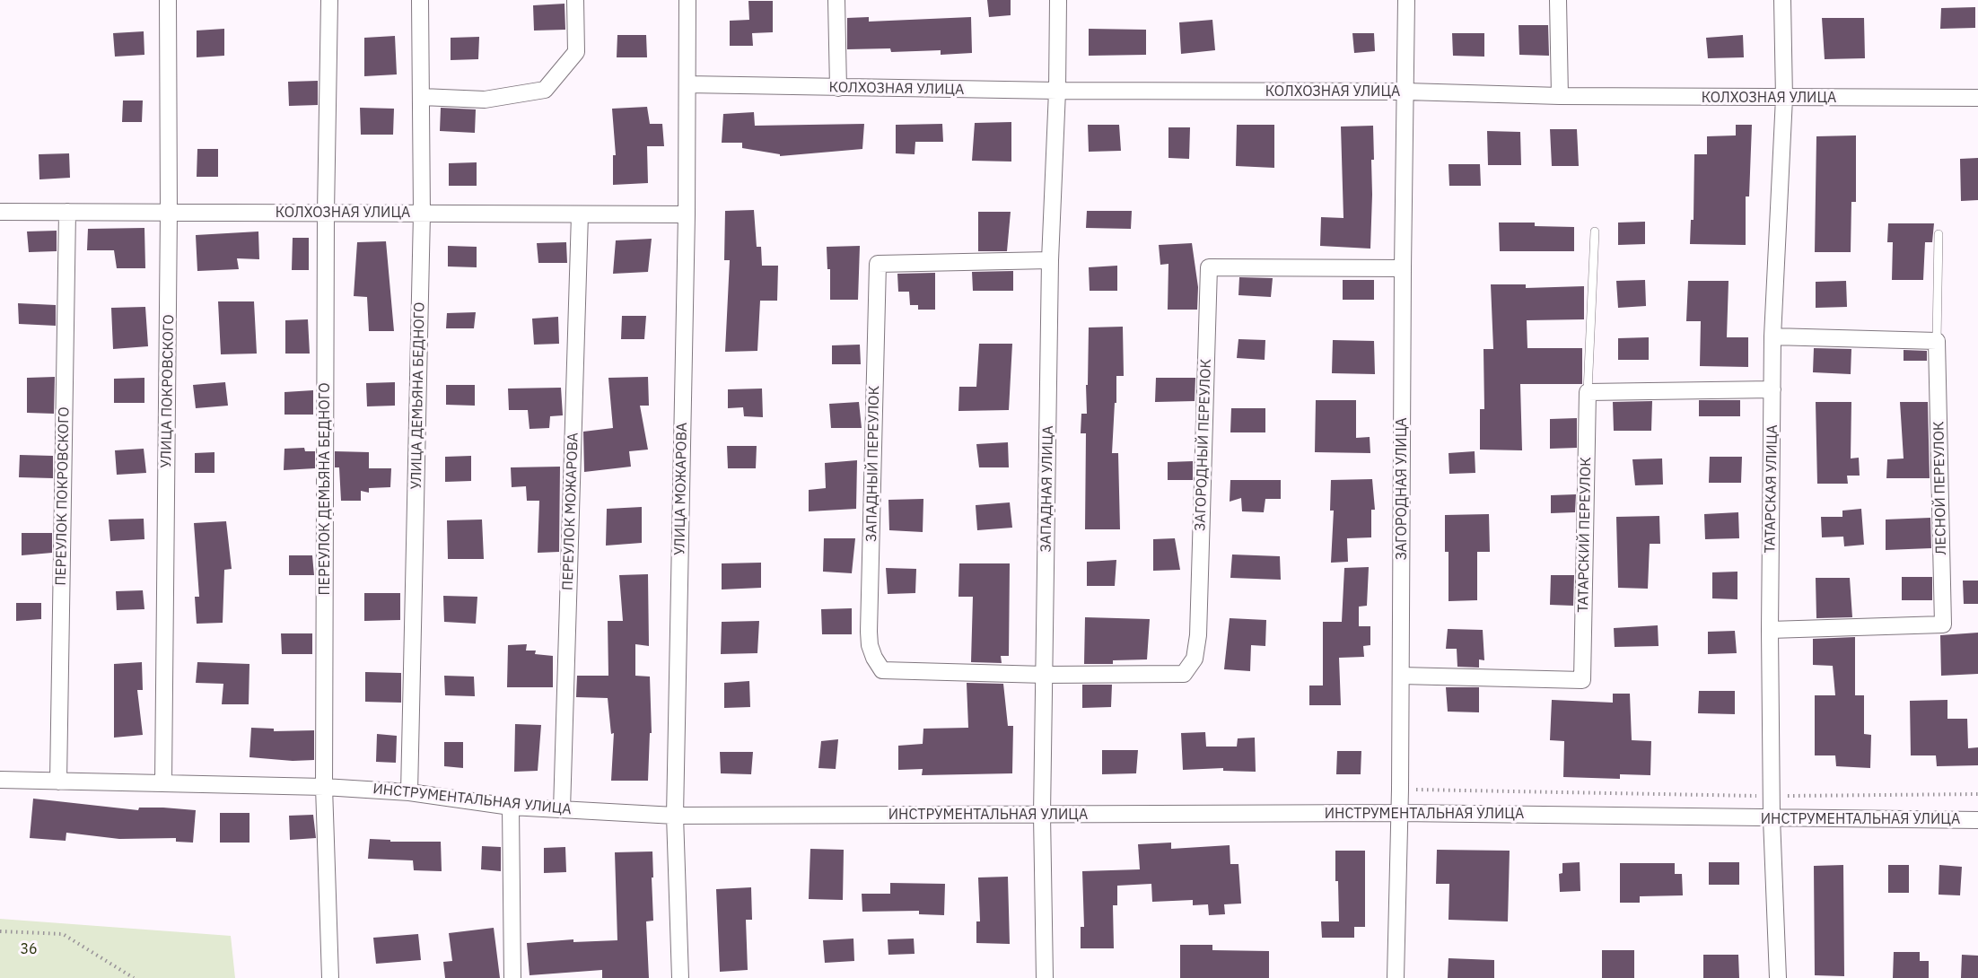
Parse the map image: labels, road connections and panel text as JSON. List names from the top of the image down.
{
  "streets": {
    "street": [
      "КОЛХОЗНАЯ УЛИЦА",
      "УЛИЦА ПОКРОВСКОГО",
      "УЛИЦА ДЕМЬЯНА БЕДНОГО",
      "ЗАГОРОДНЫЙ ПЕРЕУЛОК",
      "ЗАПАДНЫЙ ПЕРЕУЛОК",
      "ЛЕСНОЙ ПЕРЕУЛОК",
      "ПЕРЕУЛОК ДЕМЬЯНА БЕДНОГО",
      "УЛИЦА МОЖАРОВА",
      "ЗАПАДНАЯ УЛИЦА",
      "ЗАГОРОДНАЯ УЛИЦА",
      "ТАТАРСКАЯ УЛИЦА",
      "ПЕРЕУЛОК ПОКРОВСКОГО",
      "ПЕРЕУЛОК МОЖАРОВА",
      "ТАТАРСКИЙ ПЕРЕУЛОК",
      "ИНСТРУМЕНТАЛЬНАЯ УЛИЦА"
    ]
  },
  "crossings": [
    ["КОЛХОЗНАЯ УЛИЦА", "УЛИЦА ПОКРОВСКОГО"],
    ["КОЛХОЗНАЯ УЛИЦА", "УЛИЦА ДЕМЬЯНА БЕДНОГО"],
    ["КОЛХОЗНАЯ УЛИЦА", "ПЕРЕУЛОК ДЕМЬЯНА БЕДНОГО"],
    ["КОЛХОЗНАЯ УЛИЦА", "УЛИЦА МОЖАРОВА"],
    ["КОЛХОЗНАЯ УЛИЦА", "ЗАПАДНАЯ УЛИЦА"],
    ["КОЛХОЗНАЯ УЛИЦА", "ЗАГОРОДНАЯ УЛИЦА"],
    ["КОЛХОЗНАЯ УЛИЦА", "ТАТАРСКАЯ УЛИЦА"],
    ["КОЛХОЗНАЯ УЛИЦА", "ПЕРЕУЛОК ПОКРОВСКОГО"],
    ["КОЛХОЗНАЯ УЛИЦА", "ПЕРЕУЛОК МОЖАРОВА"],
    ["УЛИЦА ПОКРОВСКОГО", "ИНСТРУМЕНТАЛЬНАЯ УЛИЦА"],
    ["УЛИЦА ДЕМЬЯНА БЕДНОГО", "ИНСТРУМЕНТАЛЬНАЯ УЛИЦА"],
    ["ЗАГОРОДНЫЙ ПЕРЕУЛОК", "ЗАПАДНЫЙ ПЕРЕУЛОК"],
    ["ЗАГОРОДНЫЙ ПЕРЕУЛОК", "ЗАПАДНАЯ УЛИЦА"],
    ["ЗАГОРОДНЫЙ ПЕРЕУЛОК", "ЗАГОРОДНАЯ УЛИЦА"],
    ["ЗАПАДНЫЙ ПЕРЕУЛОК", "ЗАПАДНАЯ УЛИЦА"],
    ["ЛЕСНОЙ ПЕРЕУЛОК", "ТАТАРСКАЯ УЛИЦА"],
    ["ПЕРЕУЛОК ДЕМЬЯНА БЕДНОГО", "ИНСТРУМЕНТАЛЬНАЯ УЛИЦА"],
    ["УЛИЦА МОЖАРОВА", "ИНСТРУМЕНТАЛЬНАЯ УЛИЦА"],
    ["ЗАПАДНАЯ УЛИЦА", "ИНСТРУМЕНТАЛЬНАЯ УЛИЦА"],
    ["ЗАГОРОДНАЯ УЛИЦА", "ТАТАРСКИЙ ПЕРЕУЛОК"],
    ["ЗАГОРОДНАЯ УЛИЦА", "ИНСТРУМЕНТАЛЬНАЯ УЛИЦА"],
    ["ТАТАРСКАЯ УЛИЦА", "ИНСТРУМЕНТАЛЬНАЯ УЛИЦА"],
    ["ПЕРЕУЛОК ПОКРОВСКОГО", "ИНСТРУМЕНТАЛЬНАЯ УЛИЦА"],
    ["ПЕРЕУЛОК МОЖАРОВА", "ИНСТРУМЕНТАЛЬНАЯ УЛИЦА"]
  ],
  "parks": ["36"]
}
